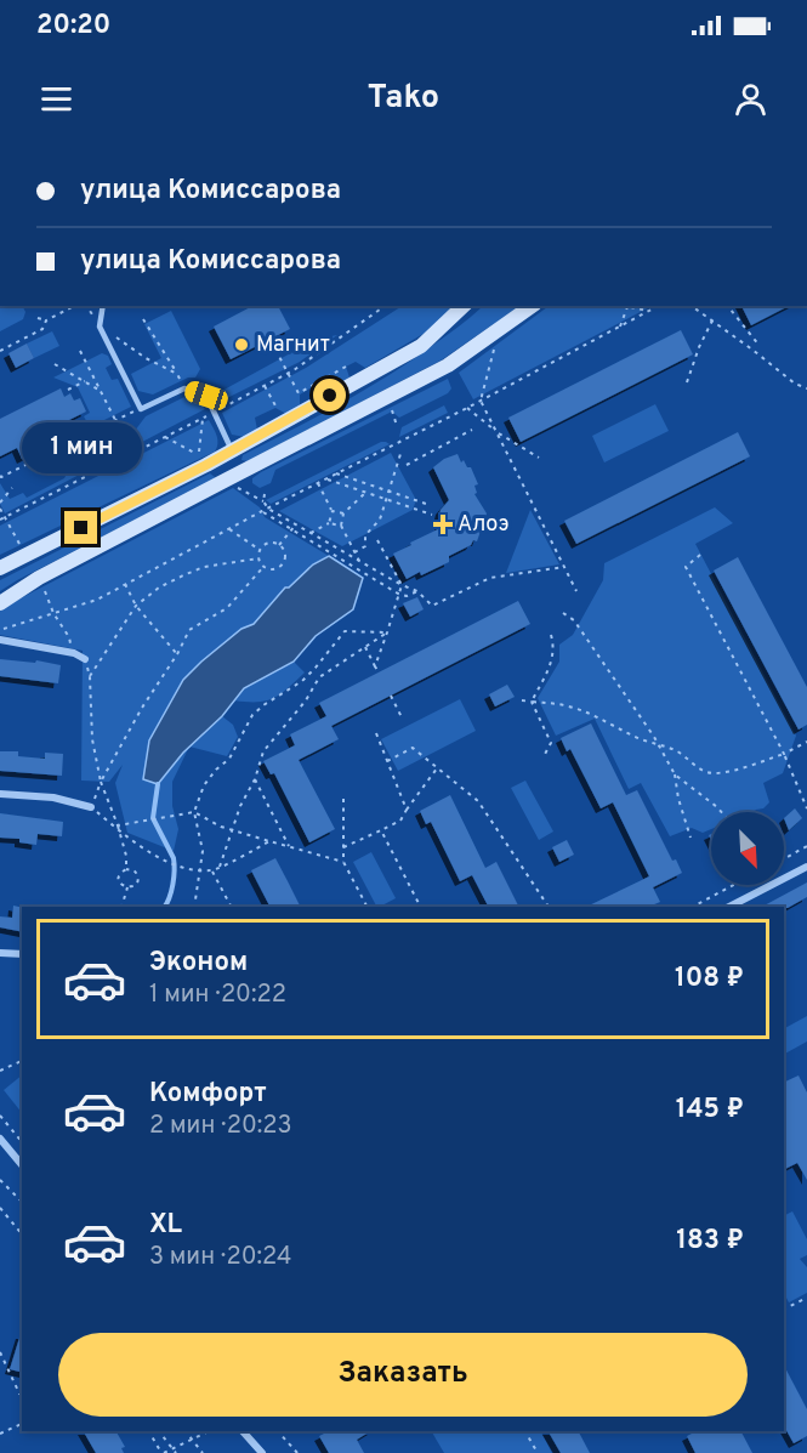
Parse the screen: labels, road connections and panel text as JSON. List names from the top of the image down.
{
  "places": {
    "other": ["Магнит"],
    "health": ["Алоэ"]
  },
  "north": "bottom right",
  "page": {
    "status": "20:20",
    "header": "Tako",
    "banner": ["улица Комиссарова", "улица Комиссарова"],
    "bubble": "1 мин",
    "list": [
      {
        "name": "Эконом",
        "note": "1 мин · 20:22",
        "value": "108 ₽"
      },
      {
        "name": "Комфорт",
        "note": "2 мин · 20:23",
        "value": "145 ₽"
      },
      {
        "name": "XL",
        "note": "3 мин · 20:24",
        "value": "183 ₽"
      }
    ],
    "buttons": "Заказать"
  }
}
